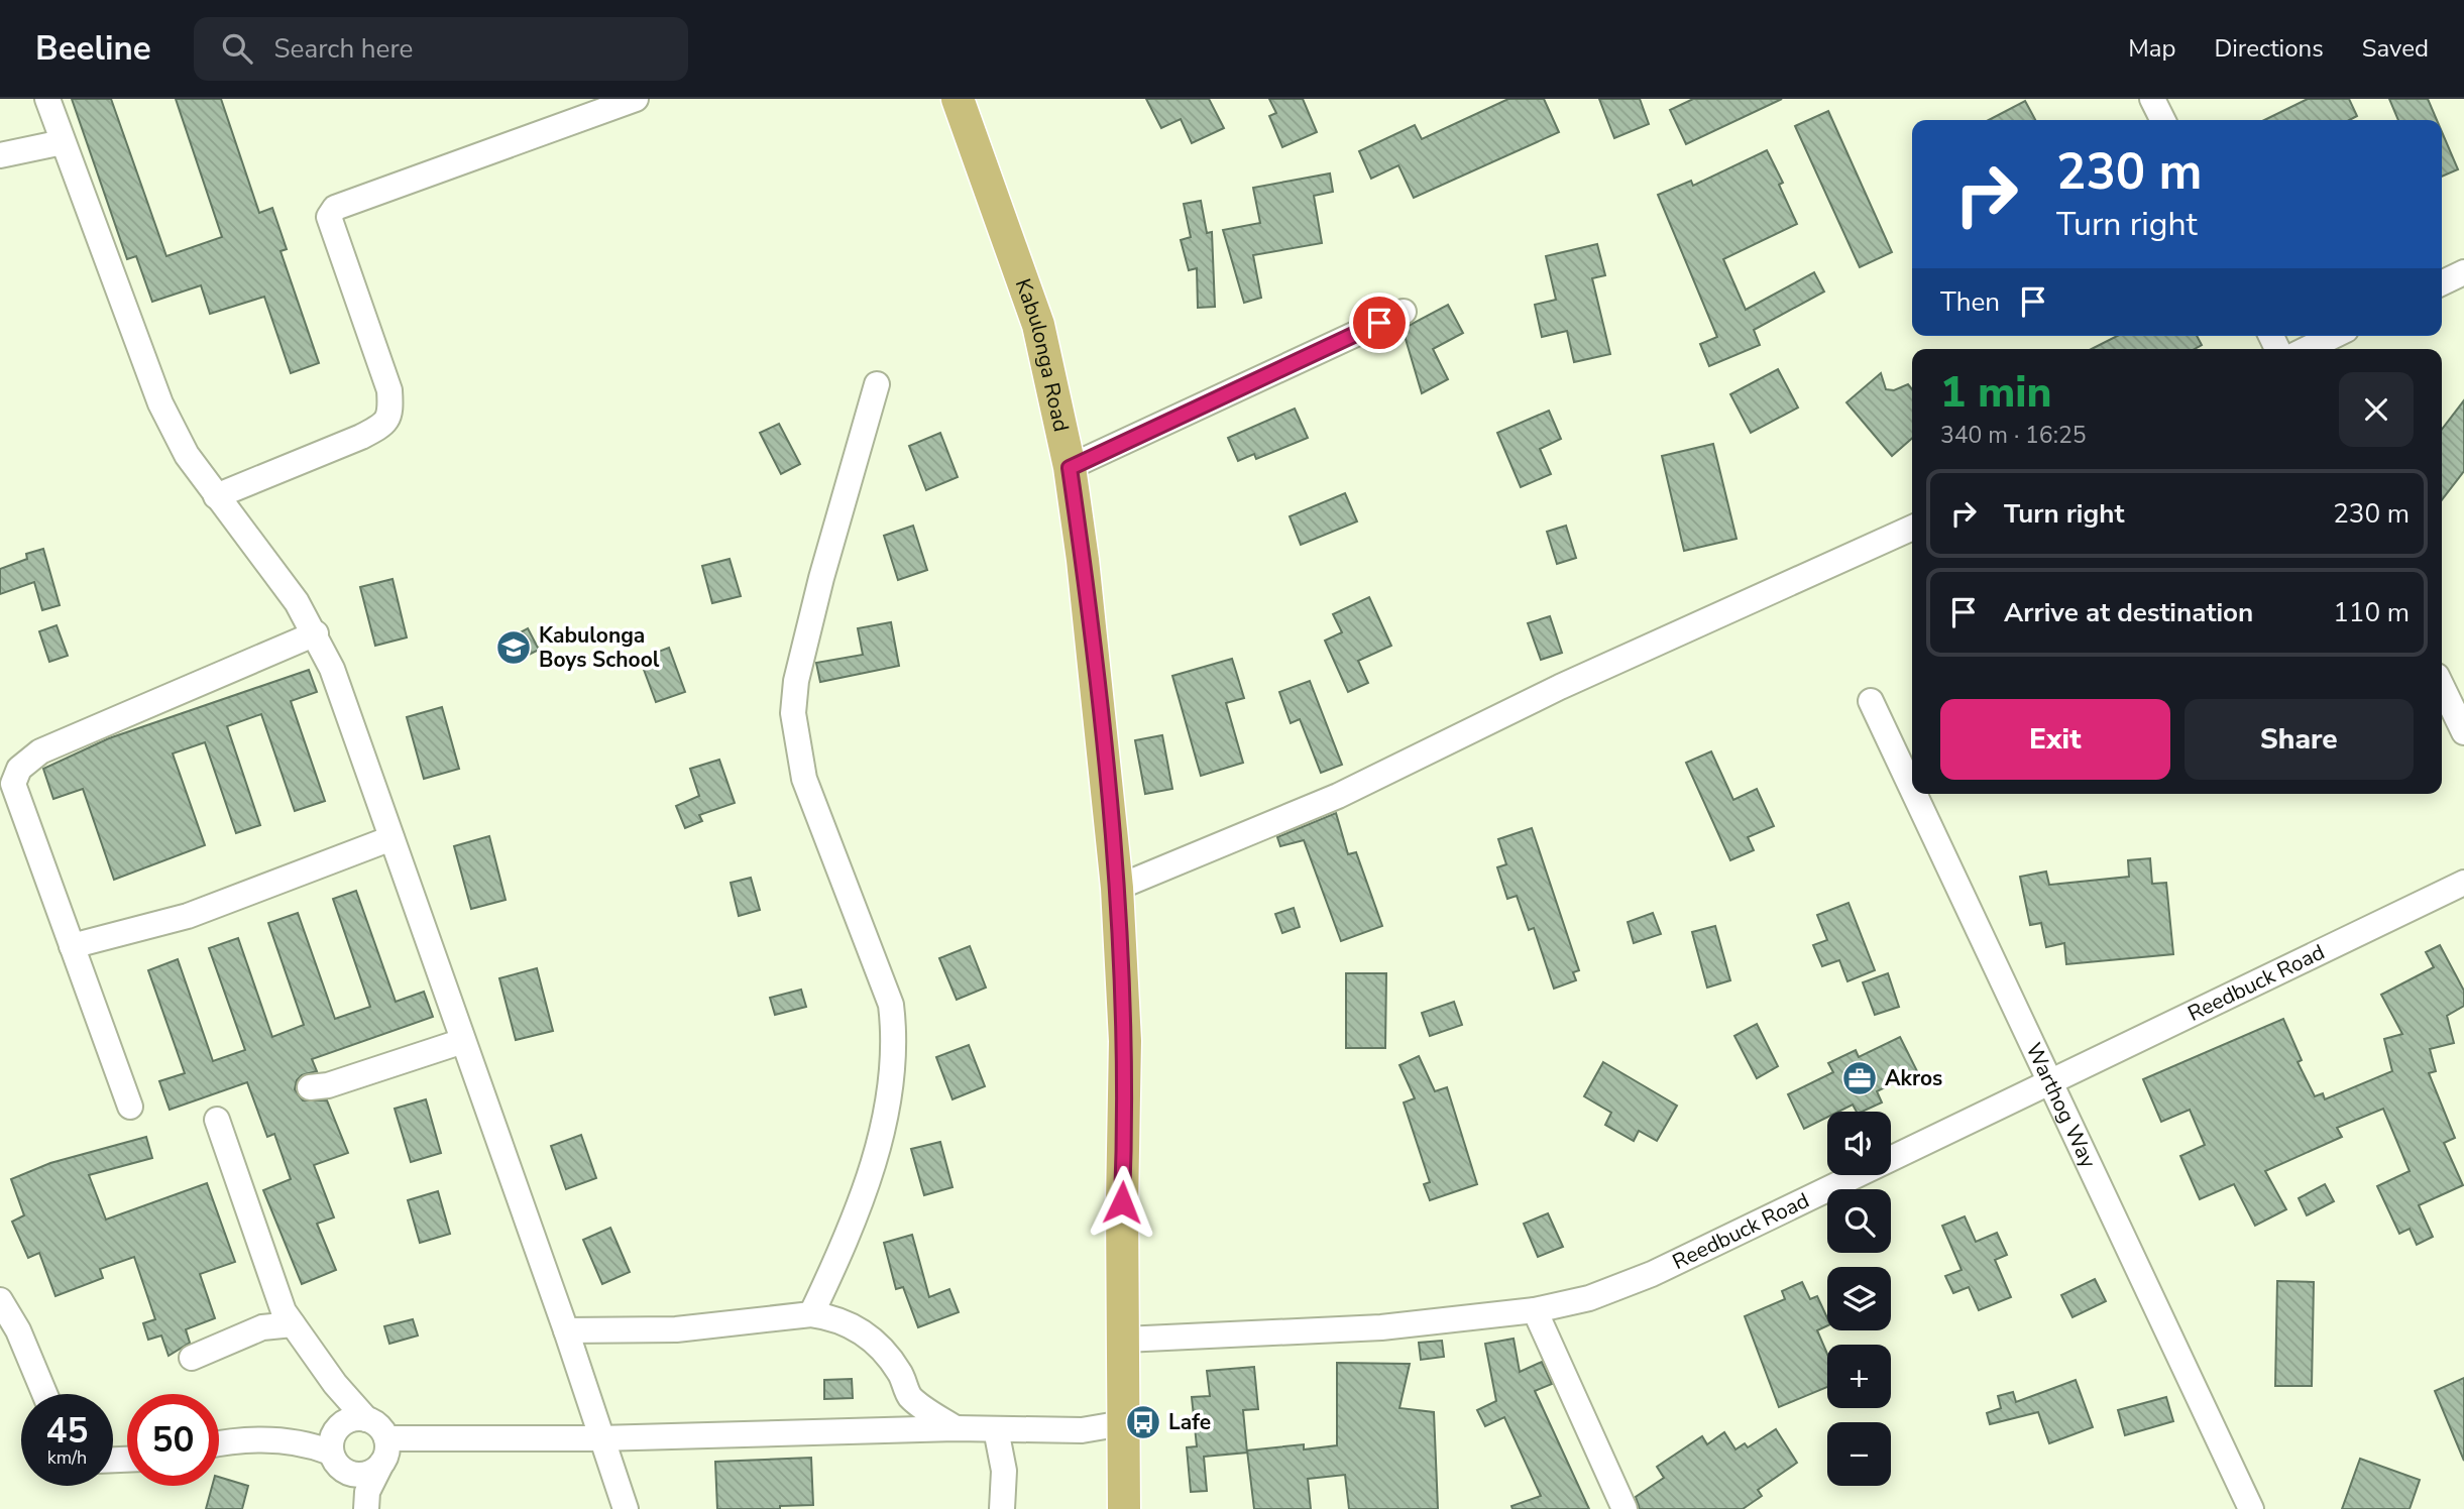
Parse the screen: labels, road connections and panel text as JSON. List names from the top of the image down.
{
  "streets": {
    "main road": ["Kabulonga Road"],
    "street": ["Reedbuck Road", "Warthog Way"]
  },
  "crossings": [
    ["Kabulonga Road", "Reedbuck Road"],
    ["Reedbuck Road", "Warthog Way"]
  ],
  "places": {
    "school or university": ["Kabulonga Boys School"],
    "office": ["Akros"],
    "bus stop": ["Lafe"]
  },
  "page": {
    "header": "Beeline",
    "search": "Search here",
    "nav": ["Map", "Directions", "Saved"],
    "turn": ["230 m", "Turn right"],
    "then": "Then",
    "heading": ["1 min", "340 m · 16:25"],
    "list": [
      {
        "name": "Turn right",
        "value": "230 m"
      },
      {
        "name": "Arrive at destination",
        "value": "110 m"
      }
    ],
    "buttons": ["Exit", "Share"],
    "map_buttons": ["+", "−"],
    "speed": "45 km/h",
    "limit": "50"
  }
}
